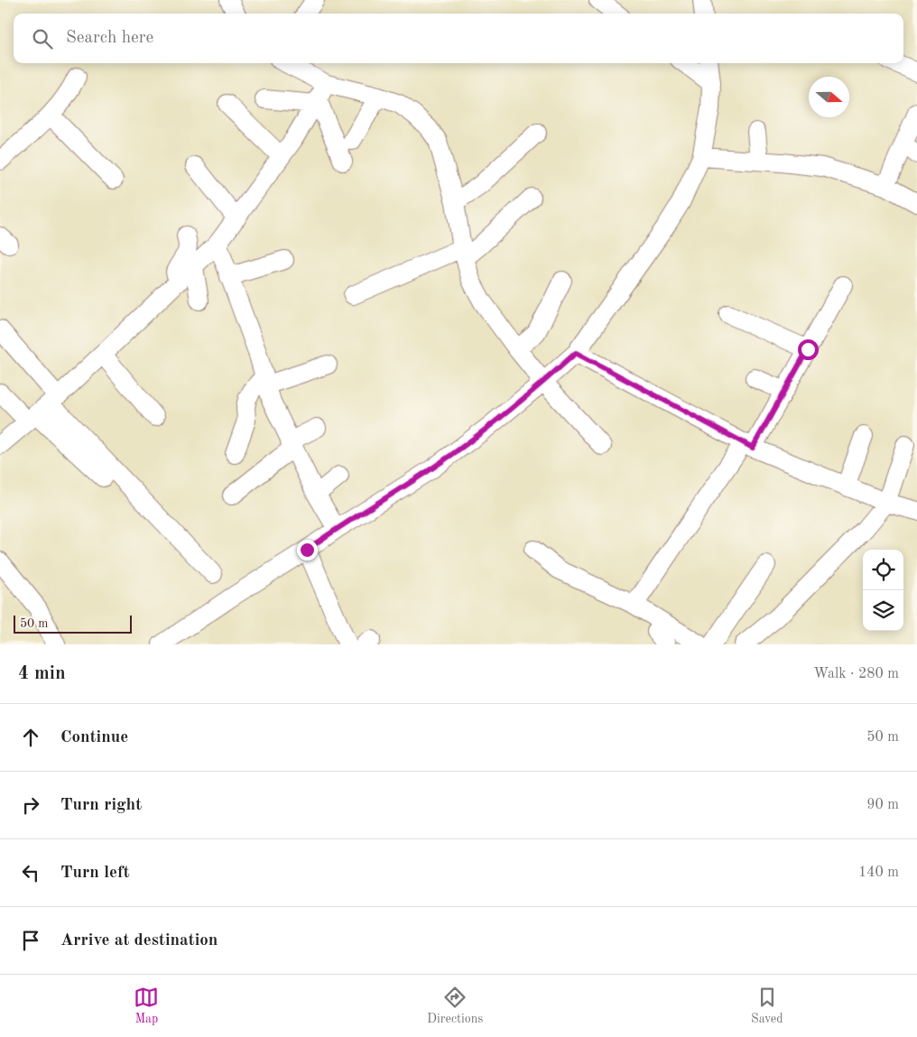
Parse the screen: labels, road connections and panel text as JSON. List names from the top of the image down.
{
  "scale_bar": "50 m",
  "north": "right",
  "page": {
    "search": "Search here",
    "scale": "50 m",
    "heading": ["4 min", "Walk · 280 m"],
    "list": [
      ["Continue", "50 m"],
      ["Turn right", "90 m"],
      ["Turn left", "140 m"],
      "Arrive at destination"
    ],
    "nav": ["Map", "Directions", "Saved"]
  }
}
